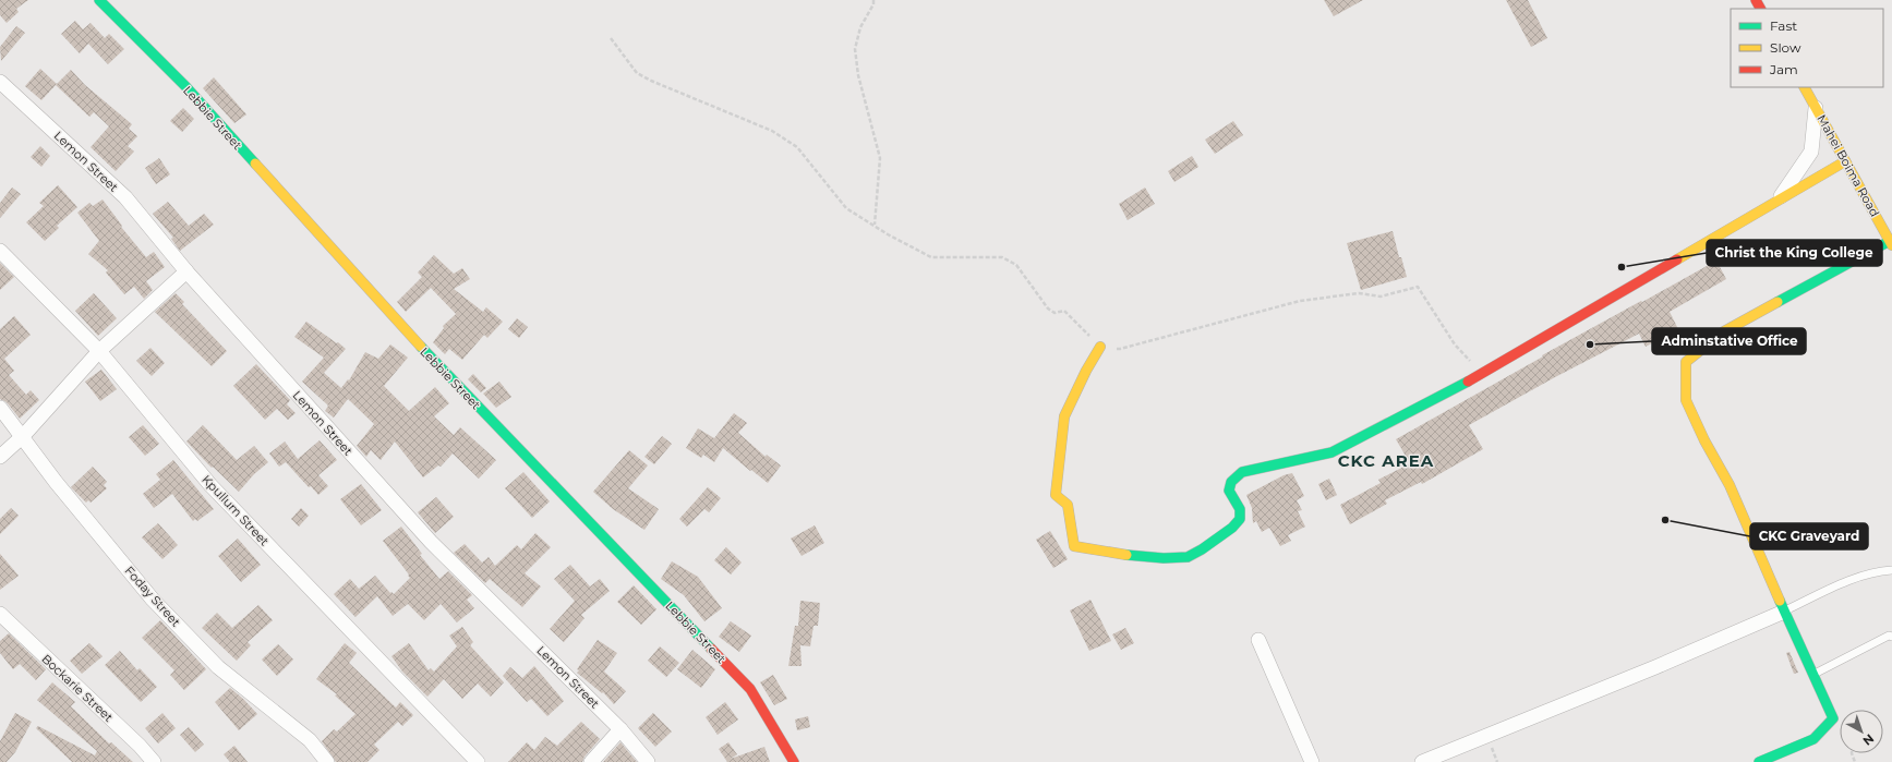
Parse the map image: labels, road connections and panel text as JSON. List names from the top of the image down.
{
  "streets": {
    "street": [
      "Lebbie Street",
      "Lemon Street",
      "Mahei Boima Road",
      "Kpullum Street",
      "Foday Street",
      "Bockarie Street"
    ]
  },
  "districts": ["CKC AREA"],
  "places": ["Christ the King College", "Adminstative Office", "CKC Graveyard"],
  "legend": ["Fast", "Slow", "Jam"],
  "north": "bottom right"
}
